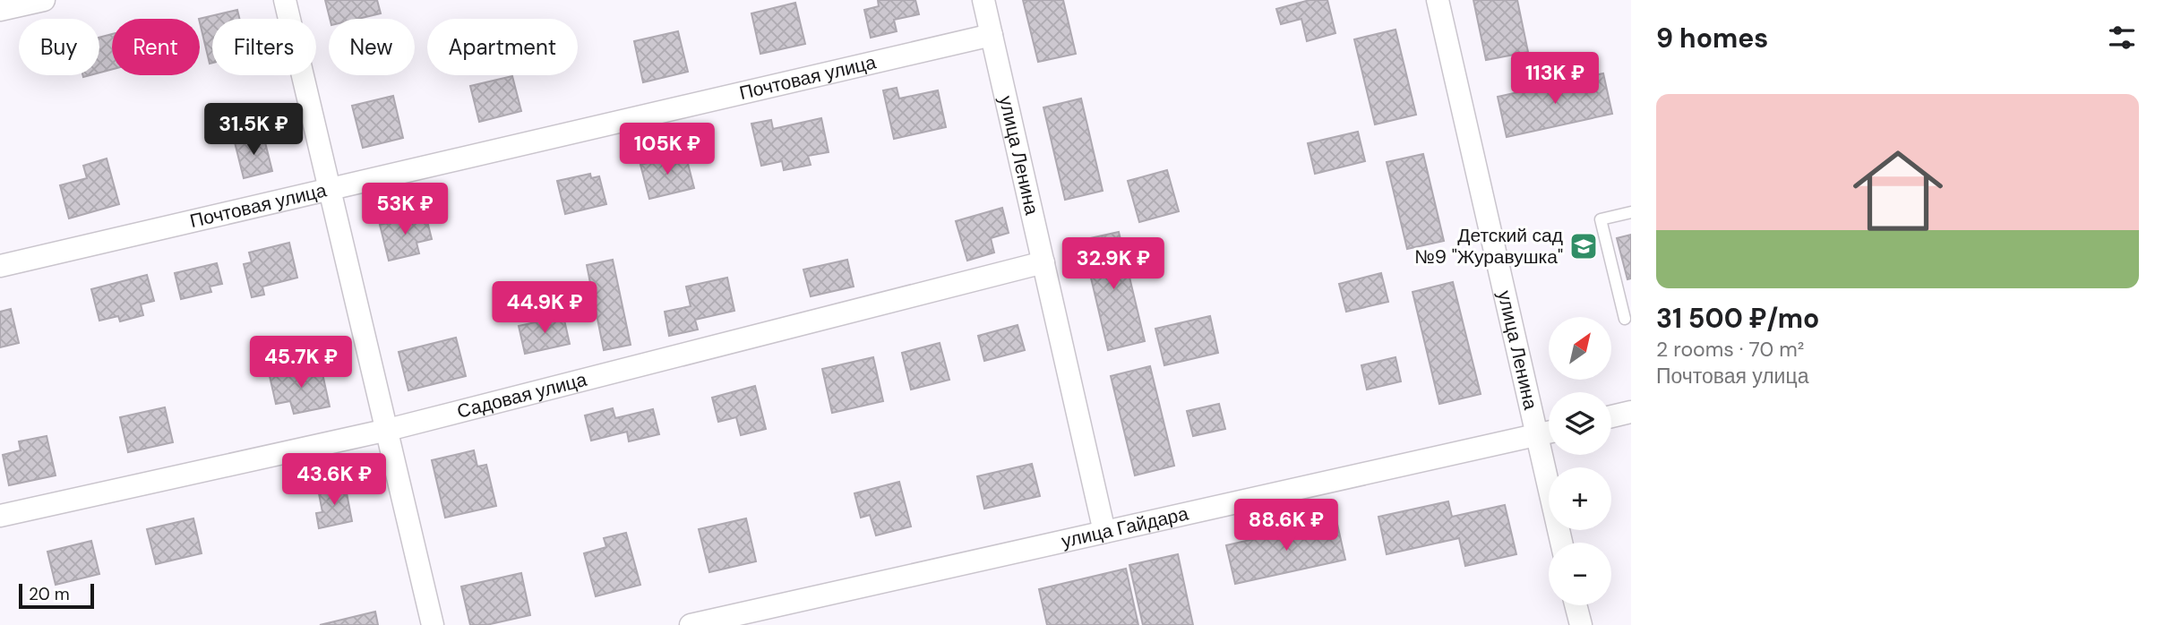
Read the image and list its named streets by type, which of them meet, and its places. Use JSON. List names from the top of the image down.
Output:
{
  "streets": {
    "street": [
      "Почтовая улица",
      "улица Ленина",
      "Садовая улица",
      "улица Гайдара"
    ]
  },
  "crossings": [
    ["Почтовая улица", "улица Ленина"],
    ["улица Ленина", "Садовая улица"],
    ["улица Ленина", "улица Гайдара"]
  ],
  "places": {
    "school or university": ["Детский сад №9 \"Журавушка\""]
  },
  "scale_bar": "20 m",
  "north": "top right",
  "page": {
    "heading": "9 homes",
    "chip": [
      "Buy",
      "Rent",
      "Filters",
      "New",
      "Apartment"
    ],
    "price": [
      "113K ₽",
      "31.5K ₽",
      "105K ₽",
      "53K ₽",
      "32.9K ₽",
      "44.9K ₽",
      "45.7K ₽",
      "43.6K ₽",
      "88.6K ₽"
    ],
    "list": [
      {
        "name": "31 500 ₽/mo",
        "note": "2 rooms · 70 m² · Почтовая улица"
      }
    ],
    "map_buttons": ["+", "−"],
    "scale": "20 m"
  }
}
